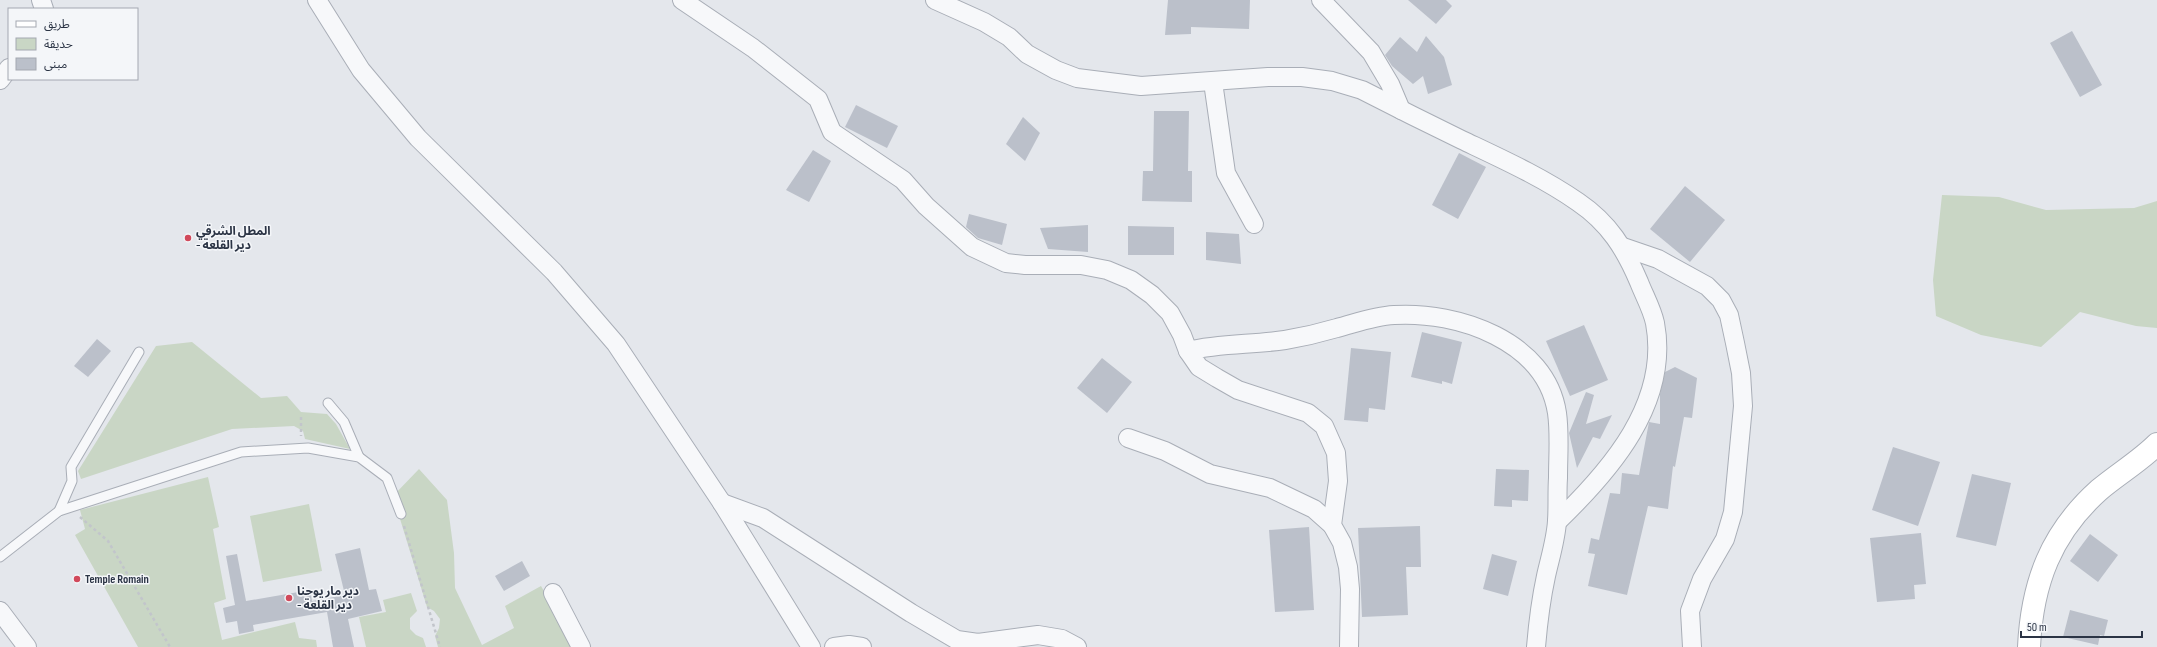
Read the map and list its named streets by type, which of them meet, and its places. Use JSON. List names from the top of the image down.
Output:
{
  "places": ["المطل الشرقي - دير القلعة", "Temple Romain", "دير مار يوحنا - دير القلعة"],
  "legend": ["طريق", "حديقة", "مبنى"],
  "scale_bar": "50 m"
}
